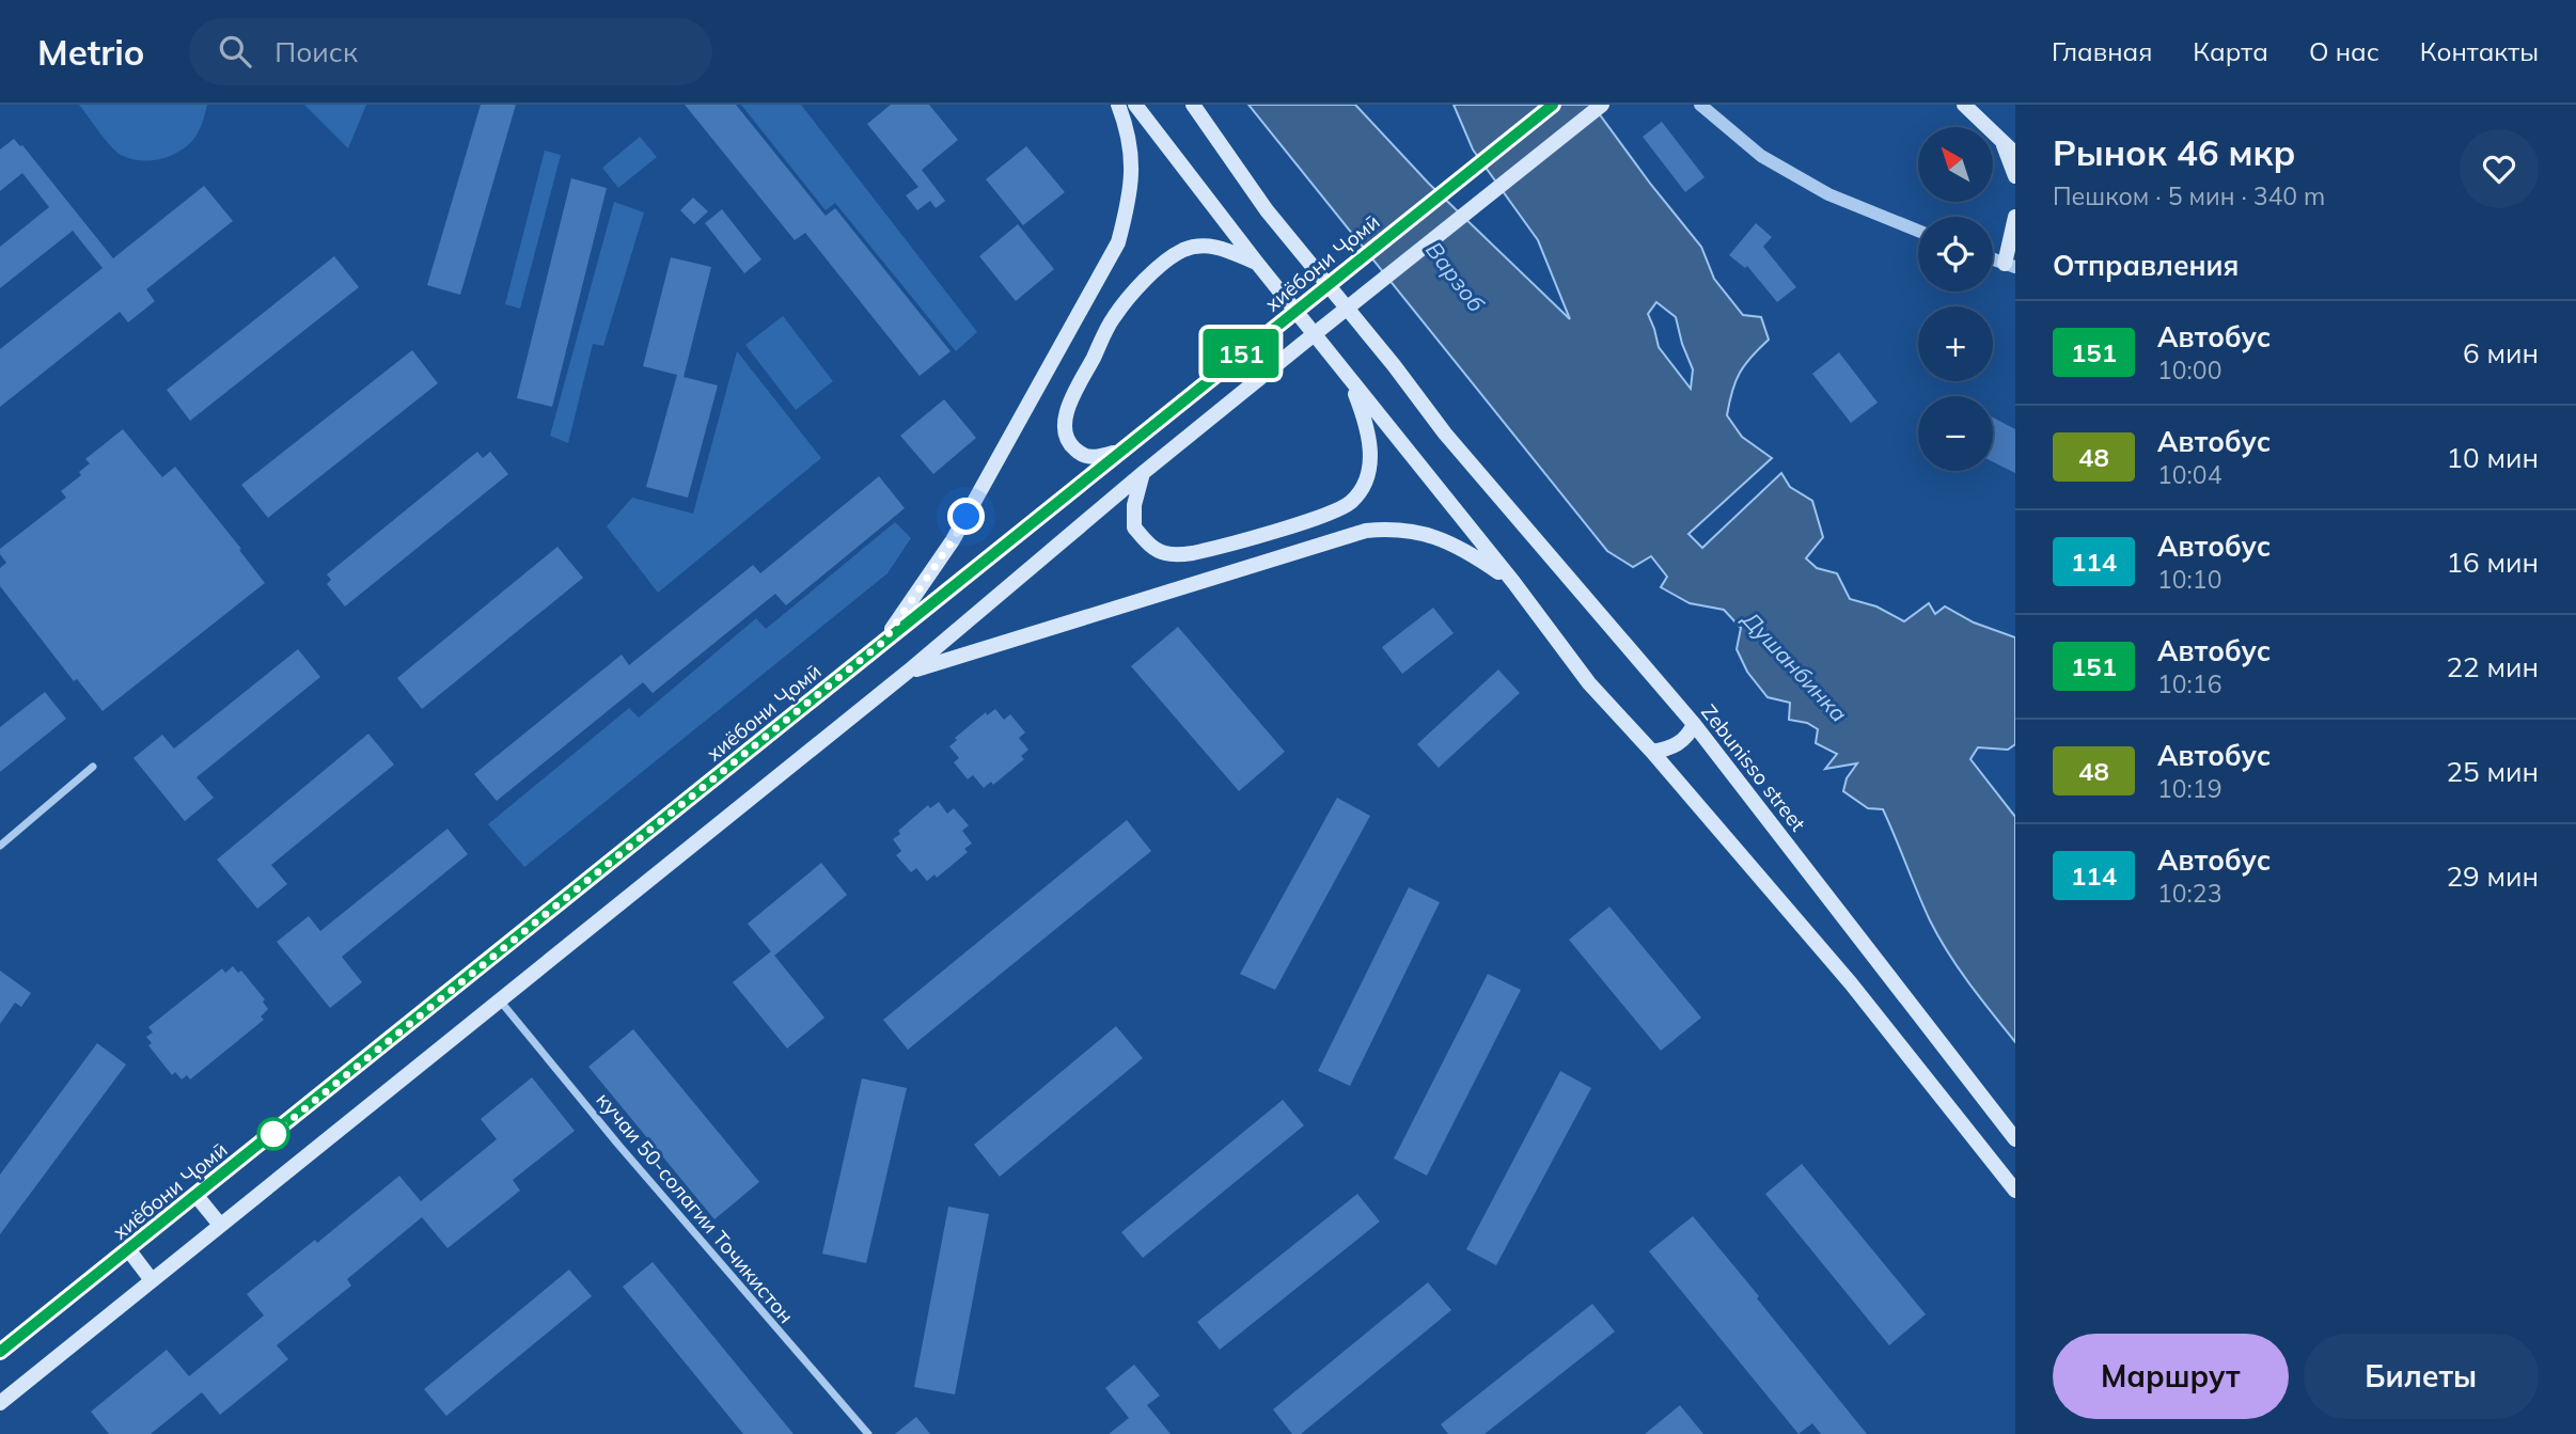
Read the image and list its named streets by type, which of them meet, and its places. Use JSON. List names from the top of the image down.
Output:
{
  "streets": {
    "main road": ["хиёбони Ҷомӣ", "Zebunisso street"],
    "street": ["кучаи 50-солагии Точикистон"]
  },
  "water": ["Варзоб", "Душанбинка"],
  "lines": ["bus line 151"],
  "north": "top left",
  "page": {
    "header": "Metrio",
    "search": "Поиск",
    "nav": [
      "Главная",
      "Карта",
      "О нас",
      "Контакты"
    ],
    "on_map": "151",
    "heading": [
      ["Рынок 46 мкр", "Пешком · 5 мин · 340 m"],
      "Отправления"
    ],
    "map_buttons": ["+", "−"],
    "list": [
      {
        "mark": "151",
        "name": "Автобус",
        "note": "10:00",
        "value": "6 мин"
      },
      {
        "mark": "48",
        "name": "Автобус",
        "note": "10:04",
        "value": "10 мин"
      },
      {
        "mark": "114",
        "name": "Автобус",
        "note": "10:10",
        "value": "16 мин"
      },
      {
        "mark": "151",
        "name": "Автобус",
        "note": "10:16",
        "value": "22 мин"
      },
      {
        "mark": "48",
        "name": "Автобус",
        "note": "10:19",
        "value": "25 мин"
      },
      {
        "mark": "114",
        "name": "Автобус",
        "note": "10:23",
        "value": "29 мин"
      }
    ],
    "buttons": ["Маршрут", "Билеты"]
  }
}
